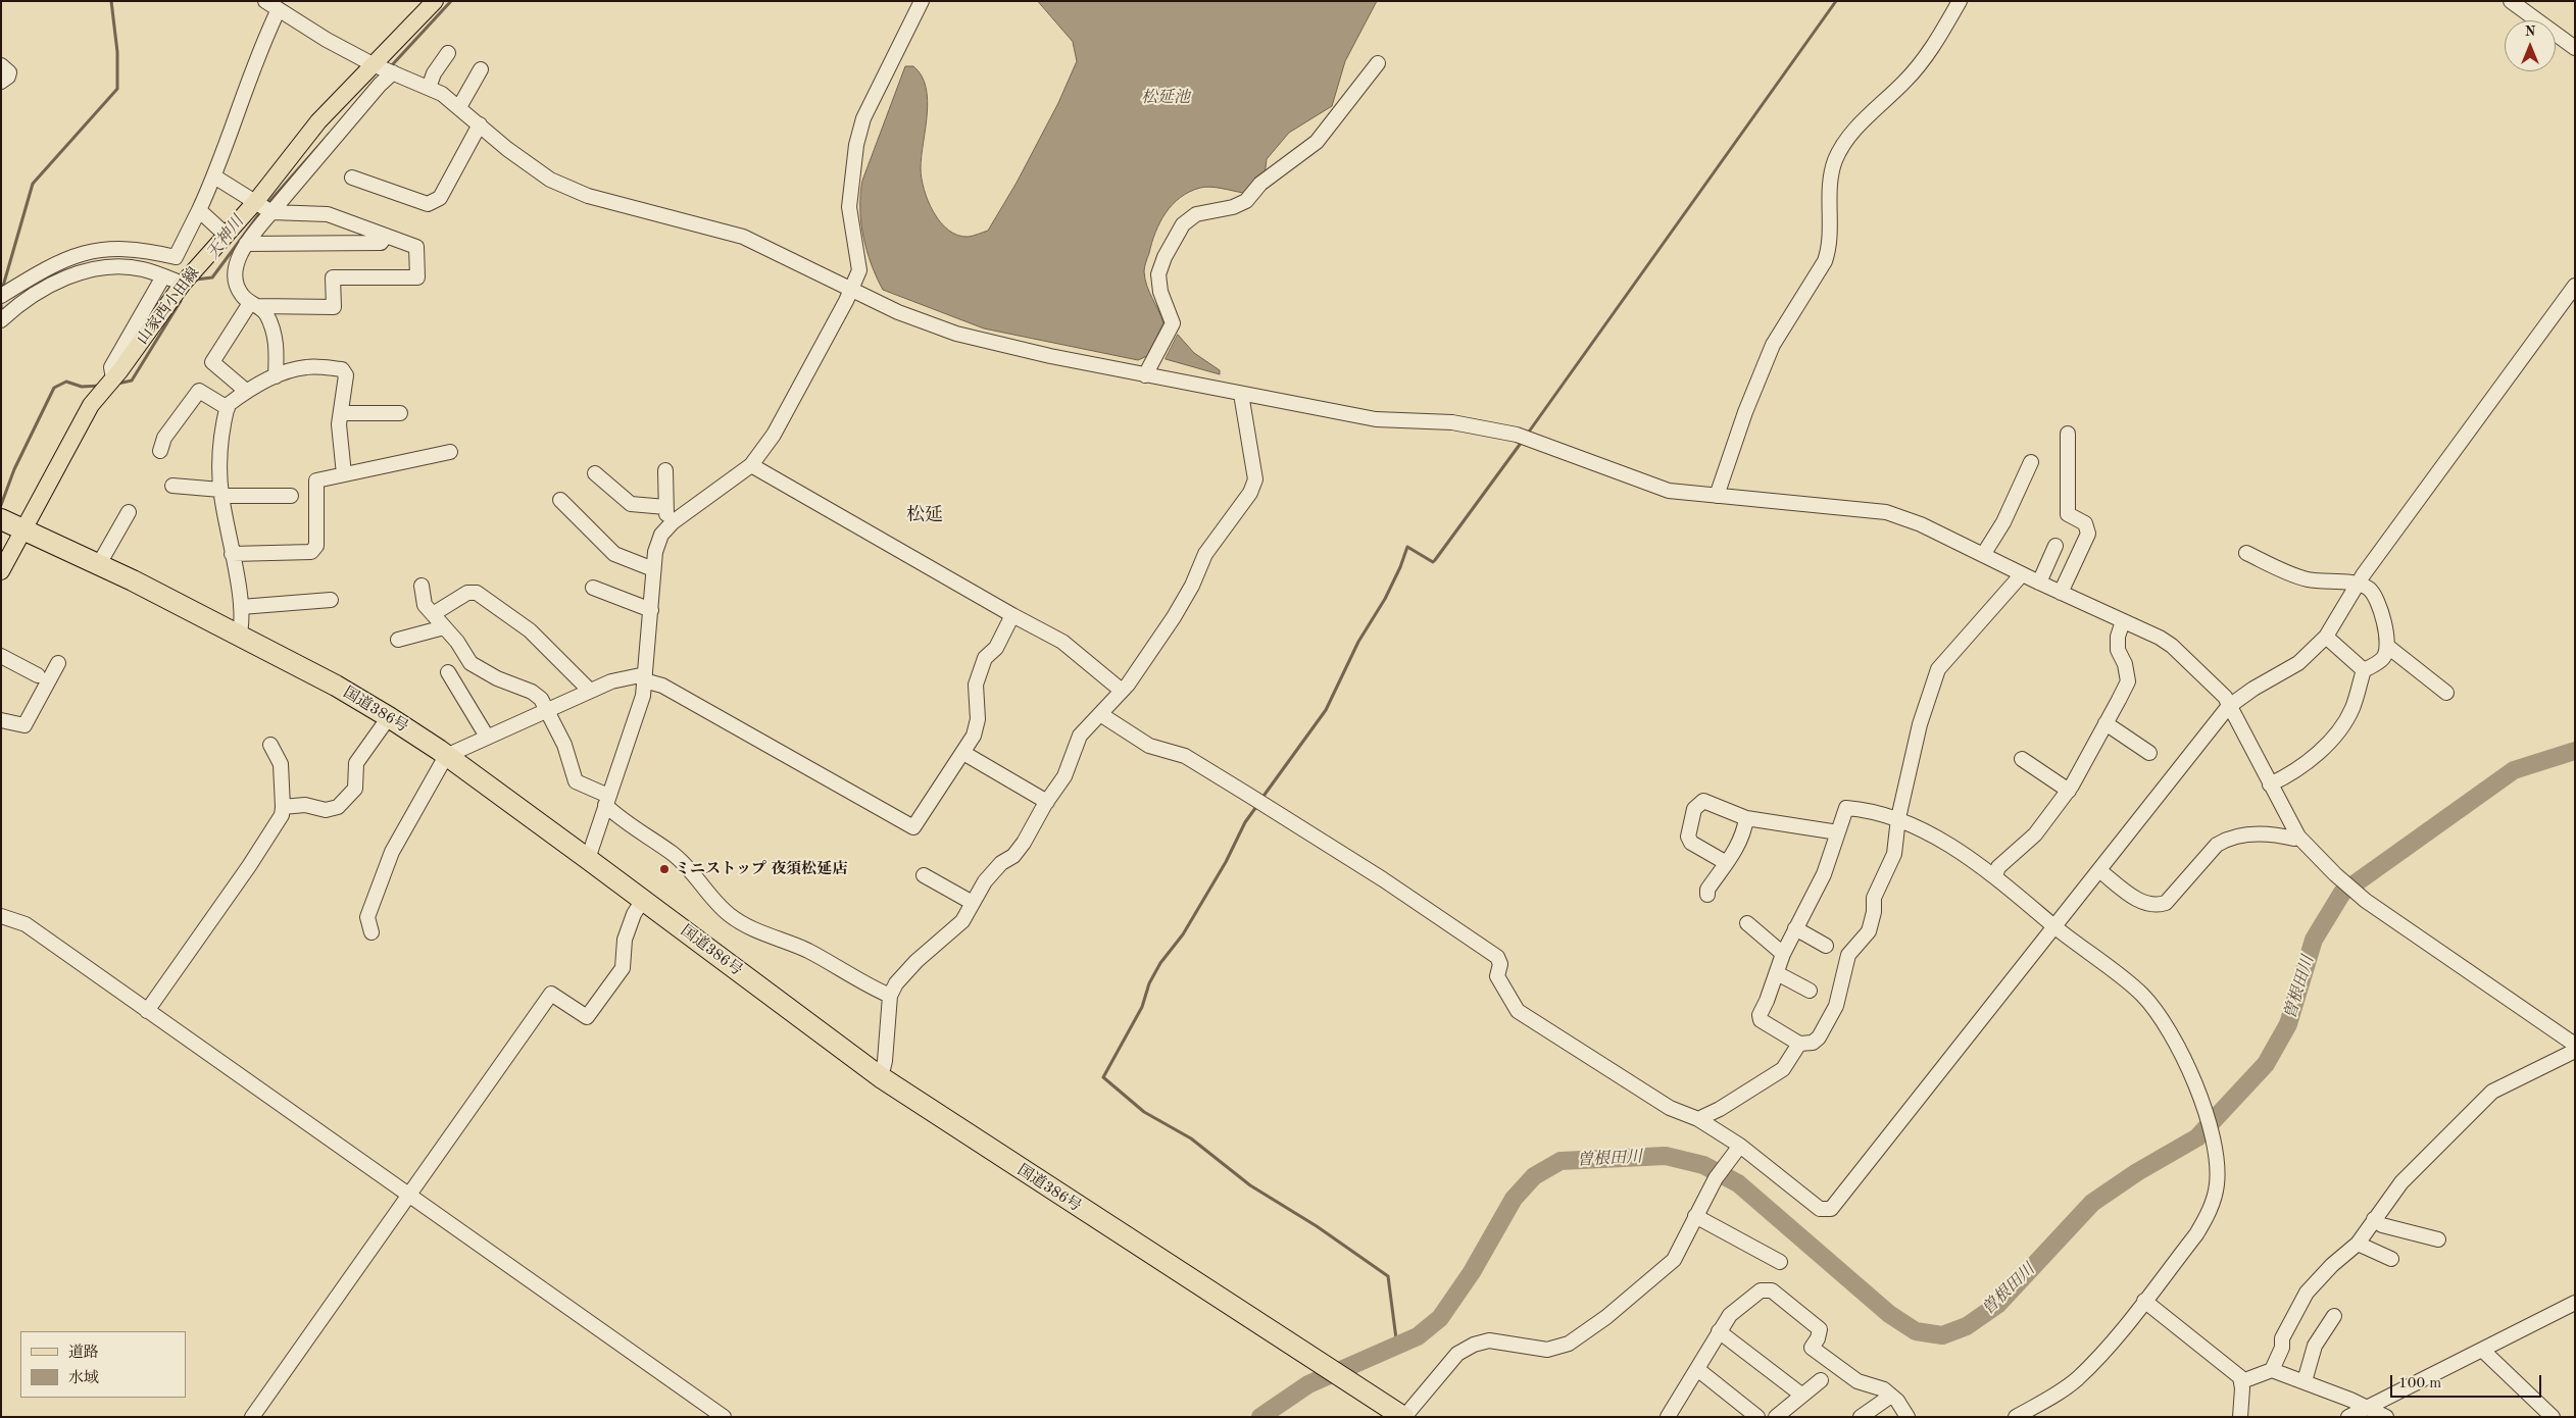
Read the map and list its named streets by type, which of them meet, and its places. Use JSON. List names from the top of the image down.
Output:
{
  "streets": {
    "highway": ["国道386号"],
    "main road": ["山家西小田線"]
  },
  "crossings": [
    ["山家西小田線", "国道386号"]
  ],
  "districts": ["松延"],
  "water": ["松延池", "天神川", "曽根田川"],
  "places": ["ミニストップ 夜須松延店"],
  "legend": ["道路", "水域"],
  "scale_bar": "100 m",
  "north": "top"
}
